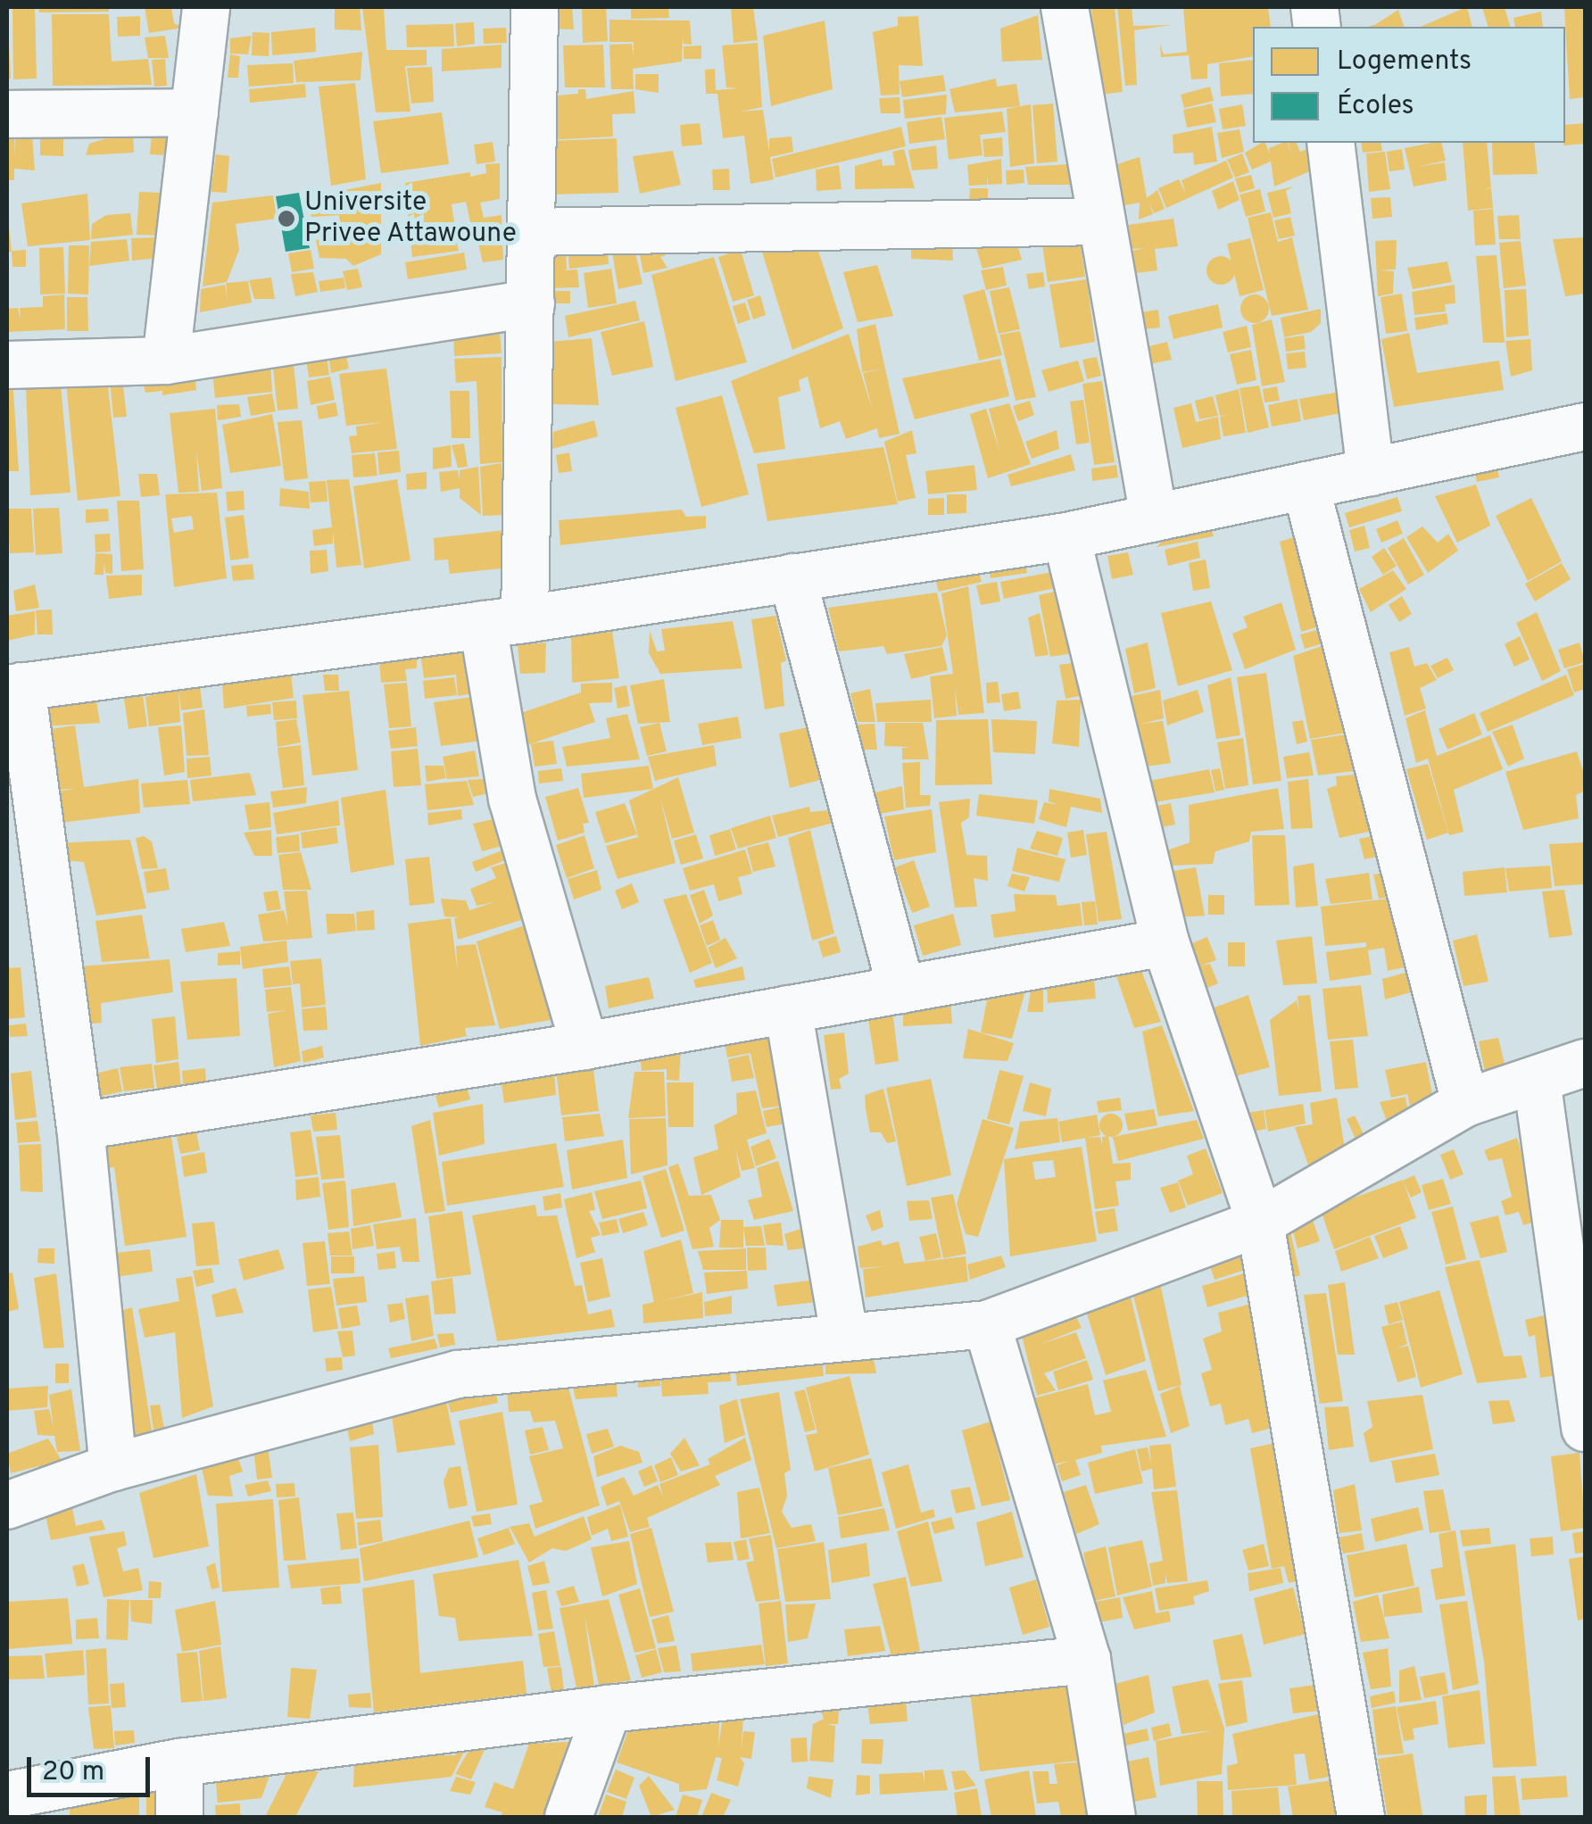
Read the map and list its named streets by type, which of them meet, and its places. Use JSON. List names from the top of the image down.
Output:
{
  "places": ["Universite Privee Attawoune"],
  "legend": ["Logements", "Écoles"],
  "scale_bar": "20 m"
}
